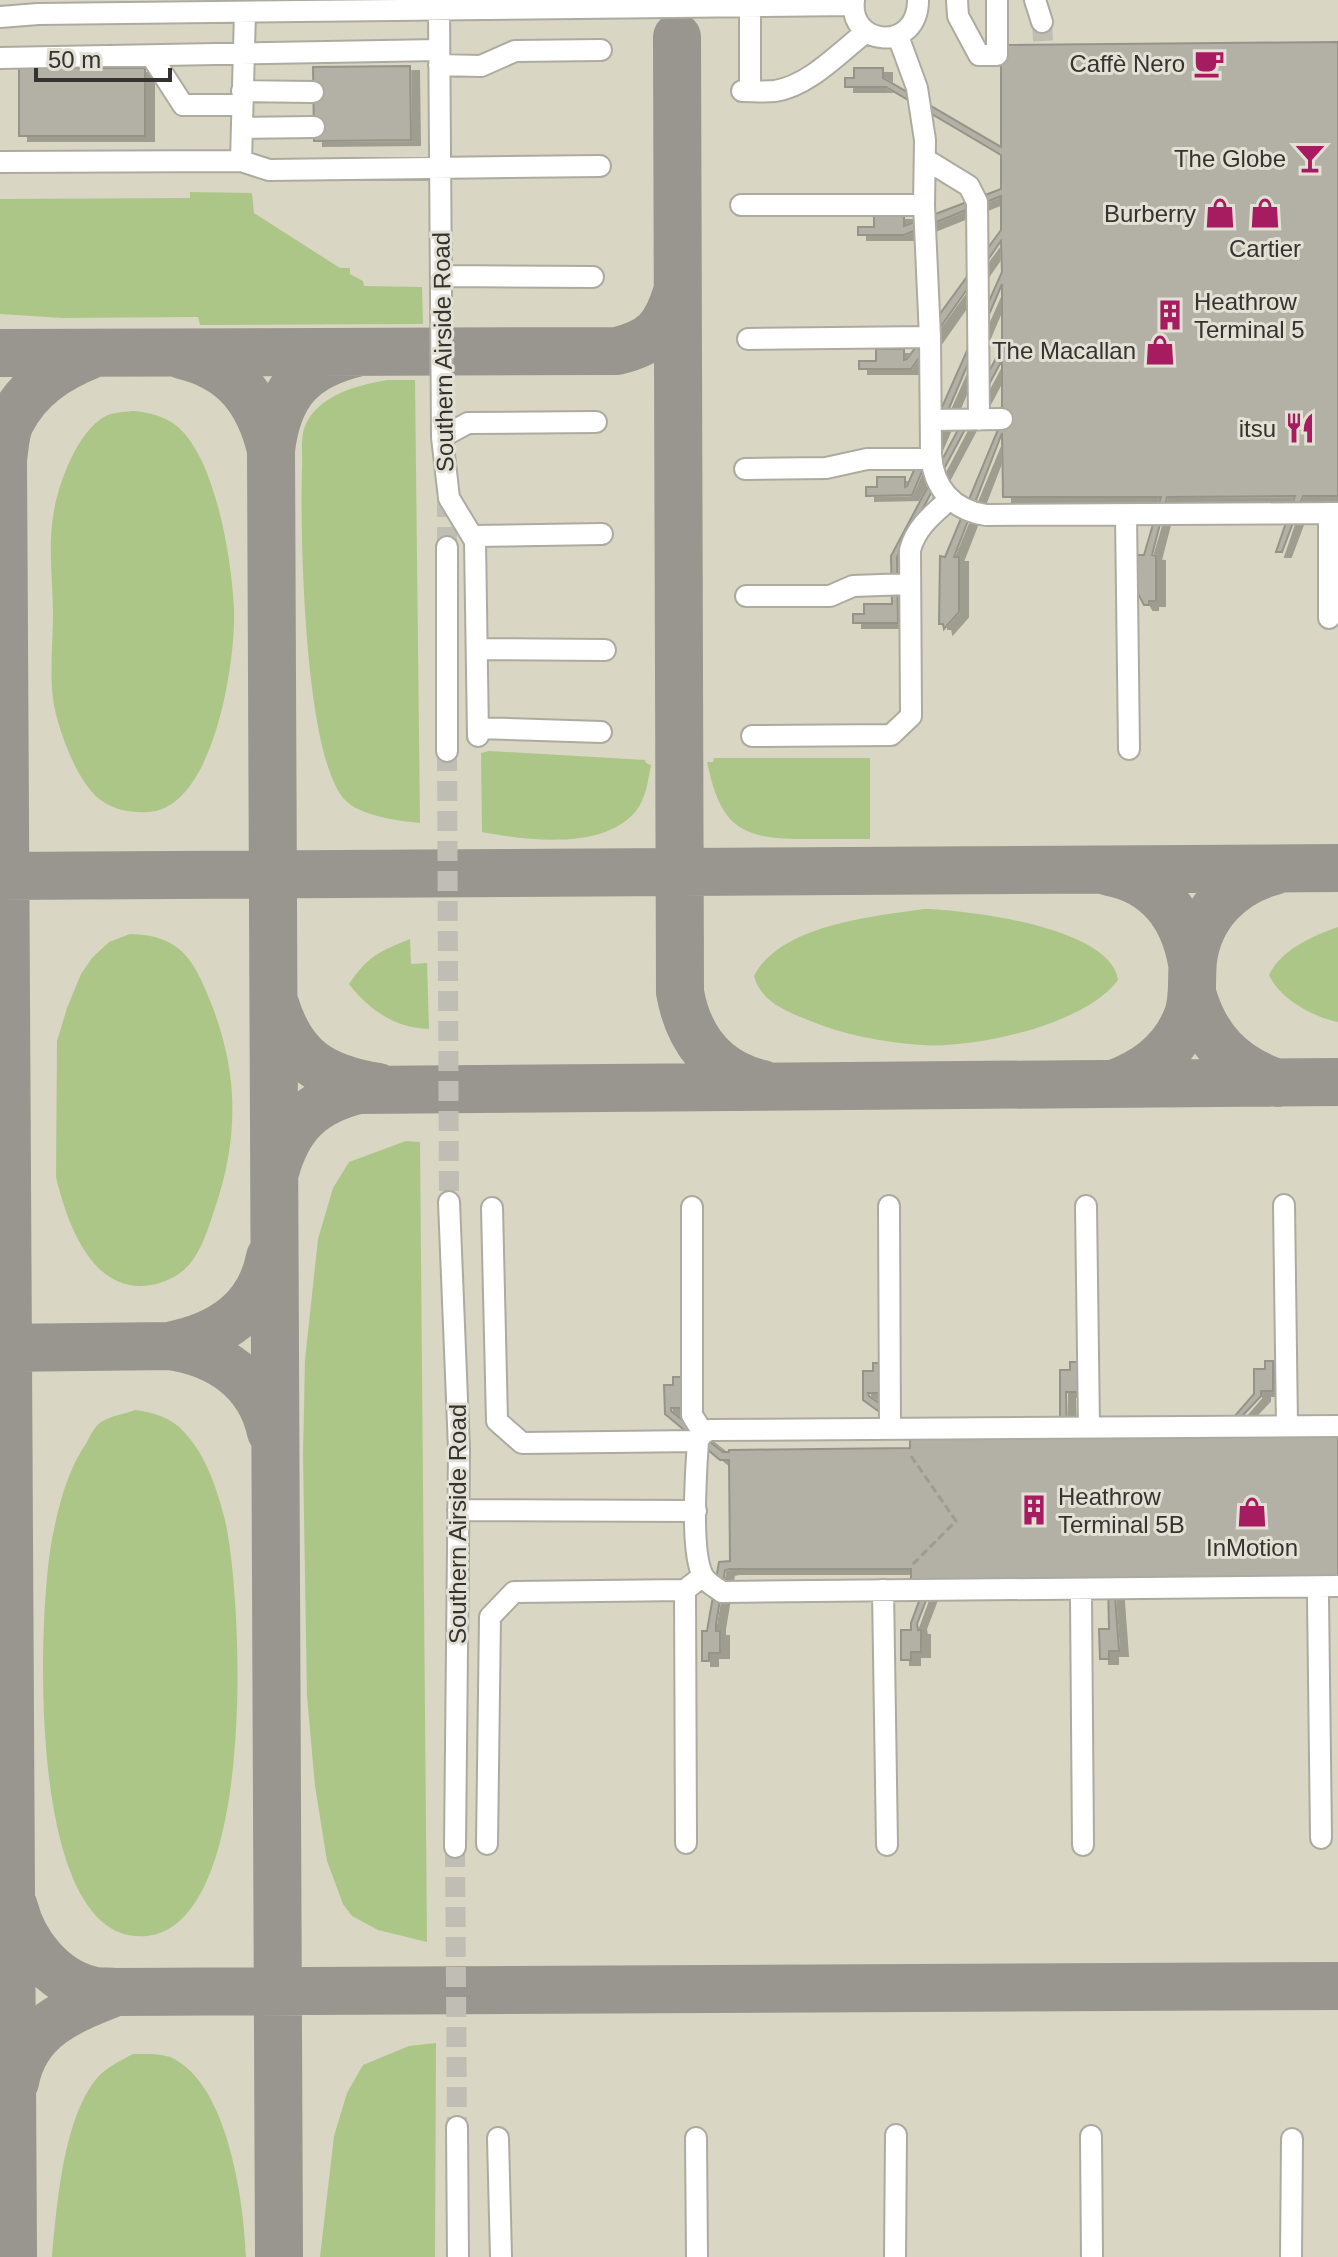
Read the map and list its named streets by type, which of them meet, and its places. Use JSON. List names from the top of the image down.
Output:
{
  "streets": {
    "street": ["Southern Airside Road"]
  },
  "places": {
    "cafe": ["Caffè Nero"],
    "bar": ["The Globe"],
    "shop": [
      "Burberry",
      "Cartier",
      "The Macallan",
      "InMotion"
    ],
    "building": ["Heathrow Terminal 5", "Heathrow Terminal 5B"],
    "restaurant": ["itsu"]
  },
  "scale_bar": "50 m"
}
